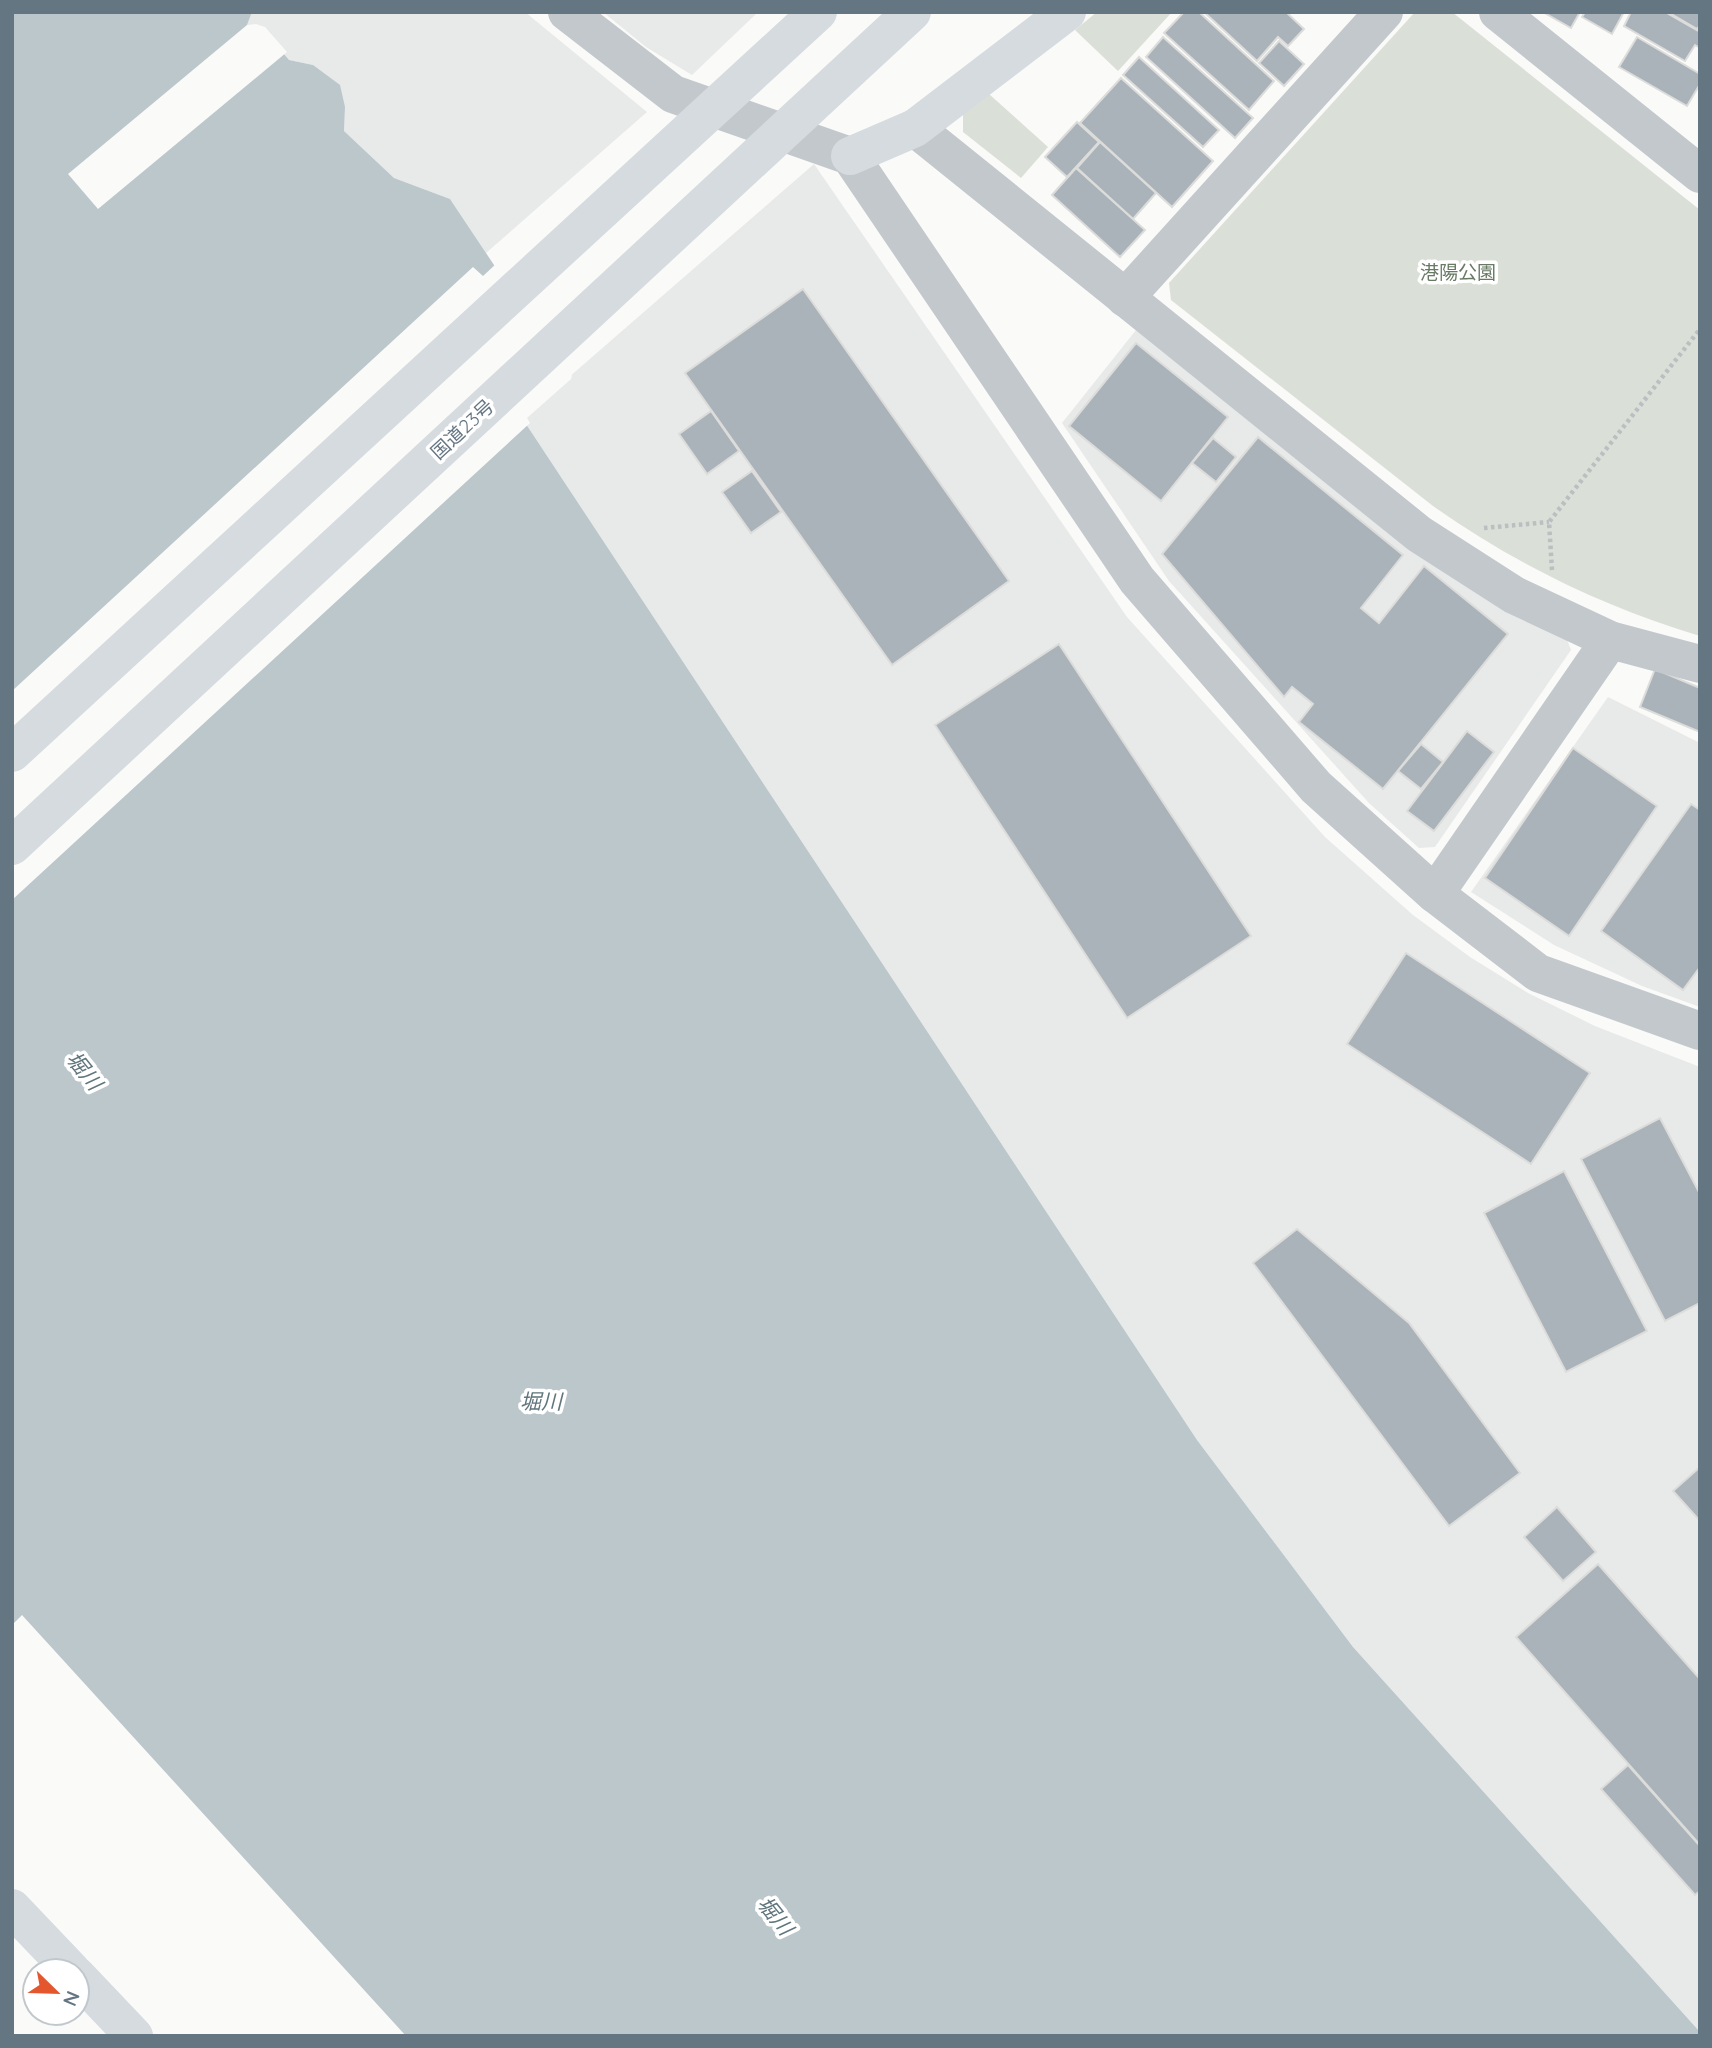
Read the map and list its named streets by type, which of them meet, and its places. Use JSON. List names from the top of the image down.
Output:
{
  "streets": {
    "main road": ["国道23号"]
  },
  "water": ["堀川"],
  "parks": ["港陽公園"],
  "north": "bottom right"
}
